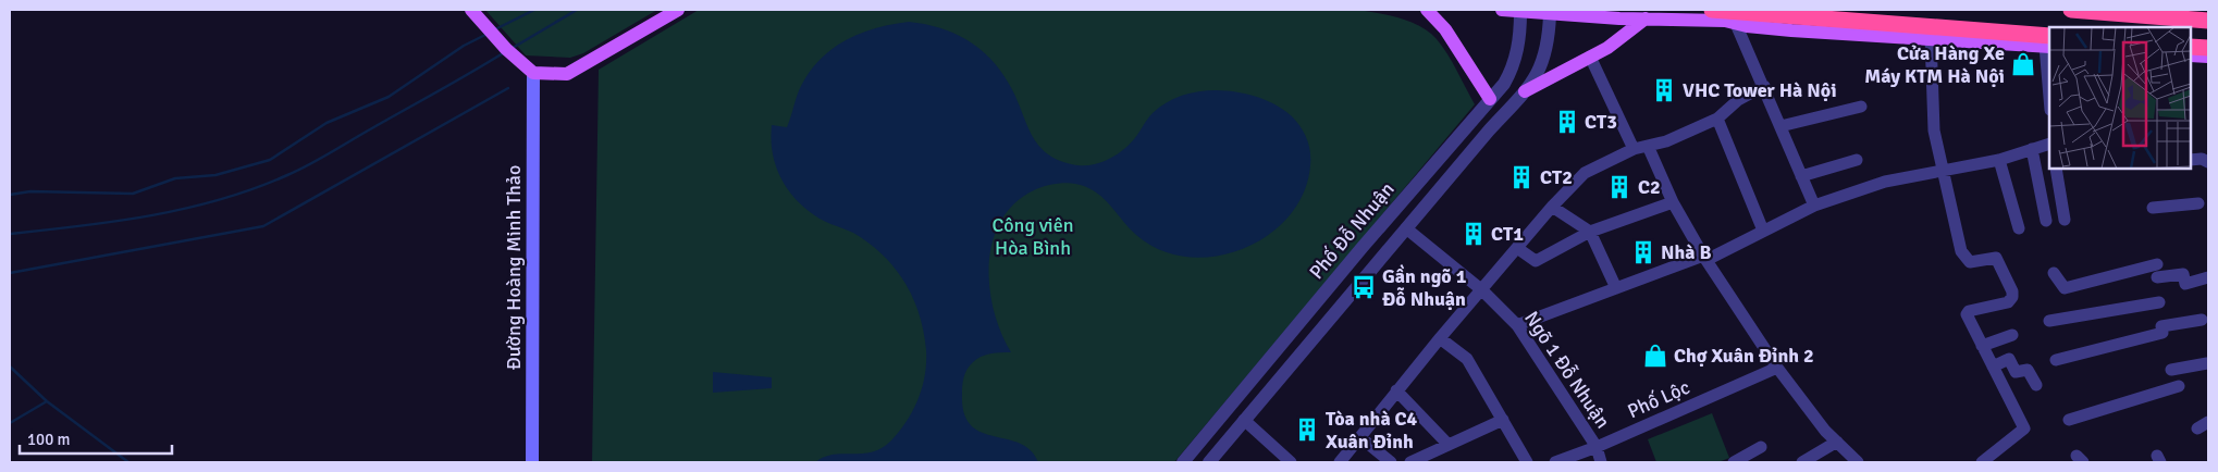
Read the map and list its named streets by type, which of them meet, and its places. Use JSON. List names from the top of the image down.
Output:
{
  "streets": {
    "main road": ["Đường Hoàng Minh Thảo"],
    "street": ["Phố Đỗ Nhuận", "Ngõ 1 Đỗ Nhuận", "Phố Lộc"]
  },
  "crossings": [
    ["Ngõ 1 Đỗ Nhuận", "Phố Lộc"]
  ],
  "parks": ["Công viên Hòa Bình"],
  "places": {
    "shop": ["Cửa Hàng Xe Máy KTM Hà Nội", "Chợ Xuân Đỉnh 2"],
    "building": [
      "VHC Tower Hà Nội",
      "CT3",
      "CT2",
      "C2",
      "CT1",
      "Nhà B",
      "Tòa nhà C4 Xuân Đỉnh"
    ],
    "bus stop": ["Gần ngõ 1 Đỗ Nhuận"]
  },
  "scale_bar": "100 m"
}
